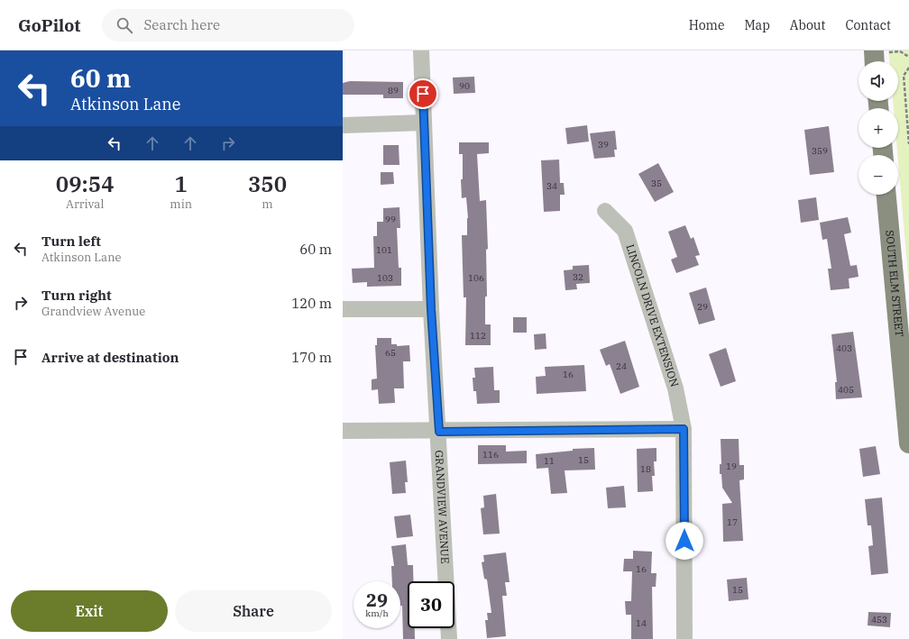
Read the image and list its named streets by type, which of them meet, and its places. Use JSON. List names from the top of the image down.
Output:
{
  "streets": {
    "main road": ["SOUTH ELM STREET"],
    "street": ["LINCOLN DRIVE EXTENSION", "GRANDVIEW AVENUE"]
  },
  "house_numbers": [
    "90",
    "89",
    "39",
    "359",
    "35",
    "34",
    "99",
    "101",
    "32",
    "103",
    "106",
    "29",
    "112",
    "403",
    "65",
    "24",
    "16",
    "405",
    "116",
    "15",
    "11",
    "19",
    "18",
    "17",
    "16",
    "15",
    "453",
    "14"
  ],
  "page": {
    "header": "GoPilot",
    "search": "Search here",
    "nav": [
      "Home",
      "Map",
      "About",
      "Contact"
    ],
    "turn": ["60 m", "Atkinson Lane"],
    "map_buttons": ["+", "−"],
    "eta": [
      "09:54",
      "Arrival",
      "1",
      "min",
      "350",
      "m"
    ],
    "list": [
      {
        "name": "Turn left",
        "note": "Atkinson Lane",
        "value": "60 m"
      },
      {
        "name": "Turn right",
        "note": "Grandview Avenue",
        "value": "120 m"
      },
      {
        "name": "Arrive at destination",
        "value": "170 m"
      }
    ],
    "speed": "29 km/h",
    "limit": "30",
    "buttons": ["Exit", "Share"]
  }
}
